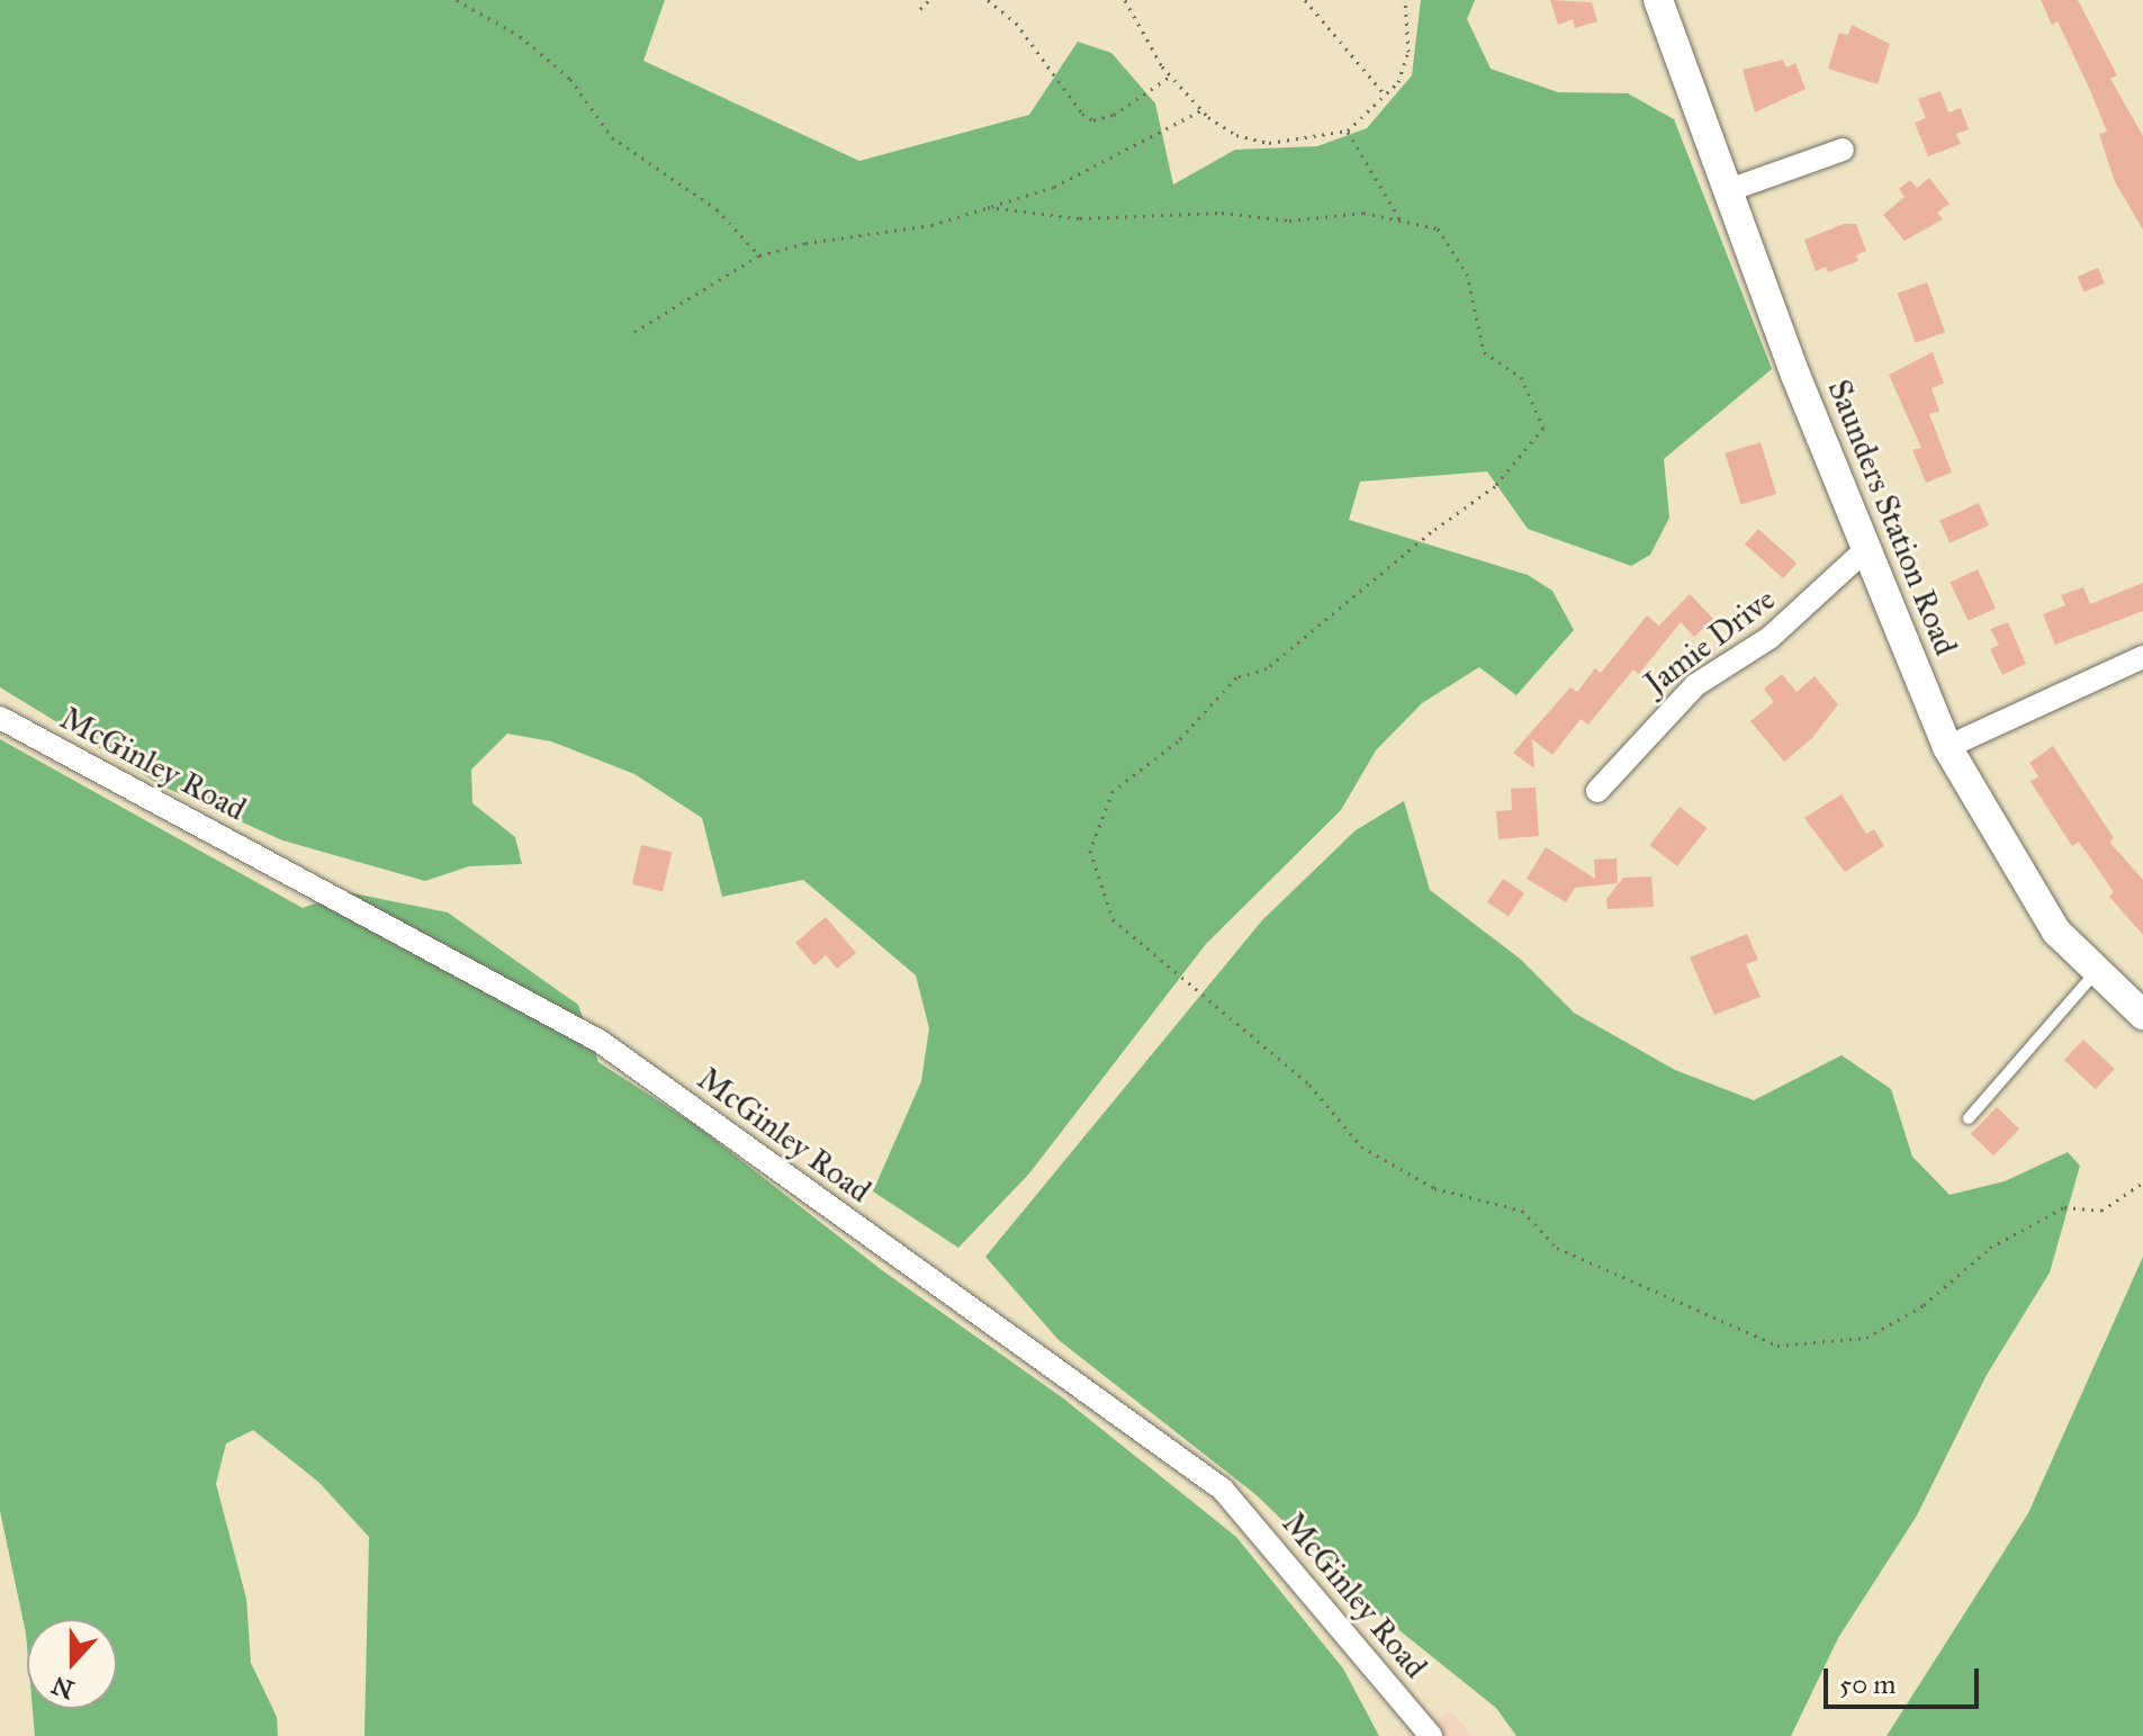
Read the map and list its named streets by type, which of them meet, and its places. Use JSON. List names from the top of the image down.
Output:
{
  "streets": {
    "street": ["Saunders Station Road", "Jamie Drive", "McGinley Road"]
  },
  "crossings": [
    ["Saunders Station Road", "Jamie Drive"]
  ],
  "scale_bar": "50 m",
  "north": "bottom"
}
